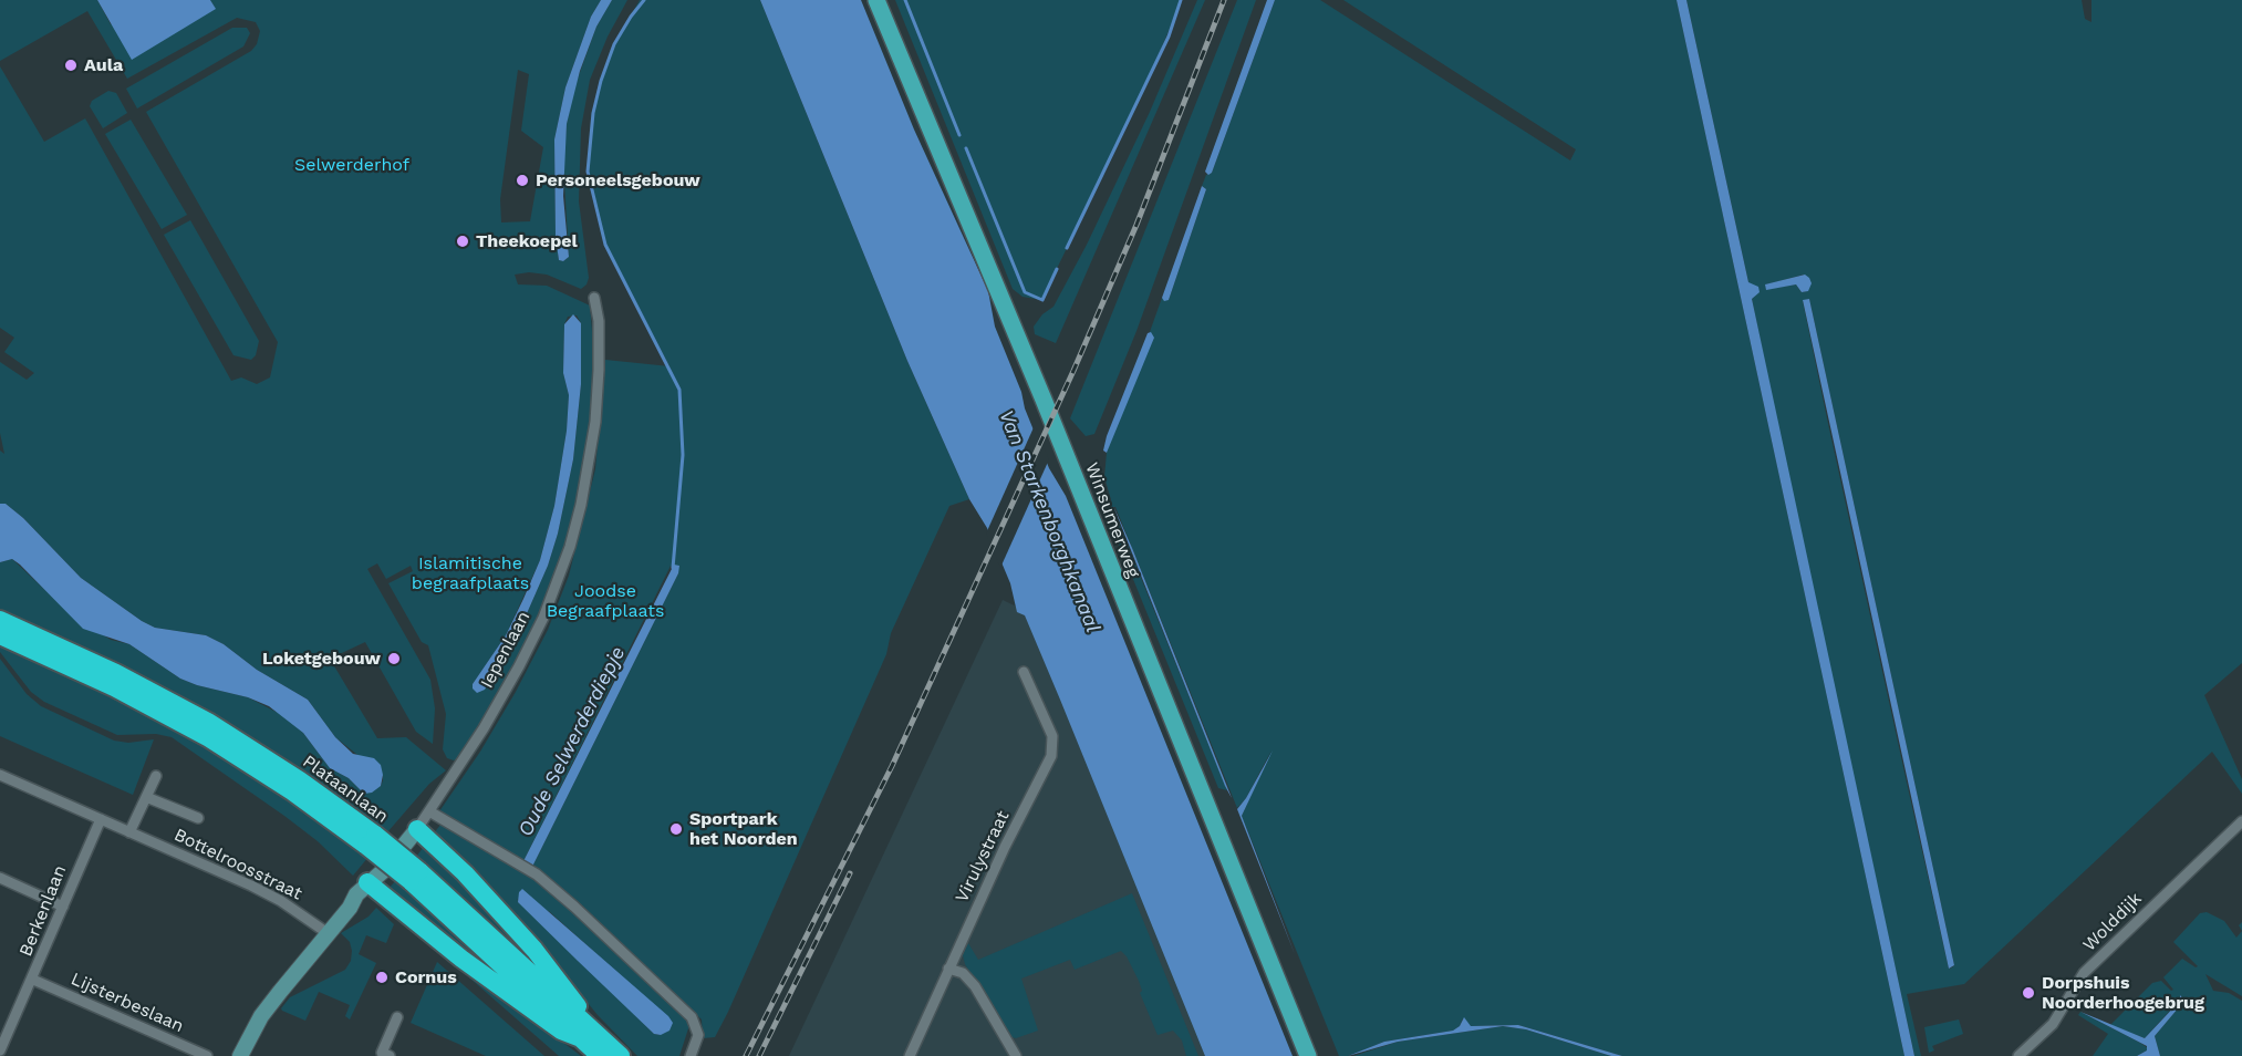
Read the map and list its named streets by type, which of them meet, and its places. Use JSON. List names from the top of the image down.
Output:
{
  "streets": {
    "highway": ["Plataanlaan"],
    "main road": ["Winsumerweg"],
    "street": [
      "Iepenlaan",
      "Virulystraat",
      "Bottelroosstraat",
      "Berkenlaan",
      "Wolddijk",
      "Lijsterbeslaan"
    ]
  },
  "crossings": [
    ["Iepenlaan", "Bottelroosstraat"],
    ["Bottelroosstraat", "Berkenlaan"],
    ["Berkenlaan", "Lijsterbeslaan"]
  ],
  "water": ["Van Starkenborghkanaal", "Oude Selwerderdiepje"],
  "parks": ["Selwerderhof", "Islamitische begraafplaats", "Joodse Begraafplaats"],
  "places": [
    "Aula",
    "Personeelsgebouw",
    "Theekoepel",
    "Loketgebouw",
    "Sportpark het Noorden",
    "Cornus",
    "Dorpshuis Noorderhoogebrug"
  ]
}
